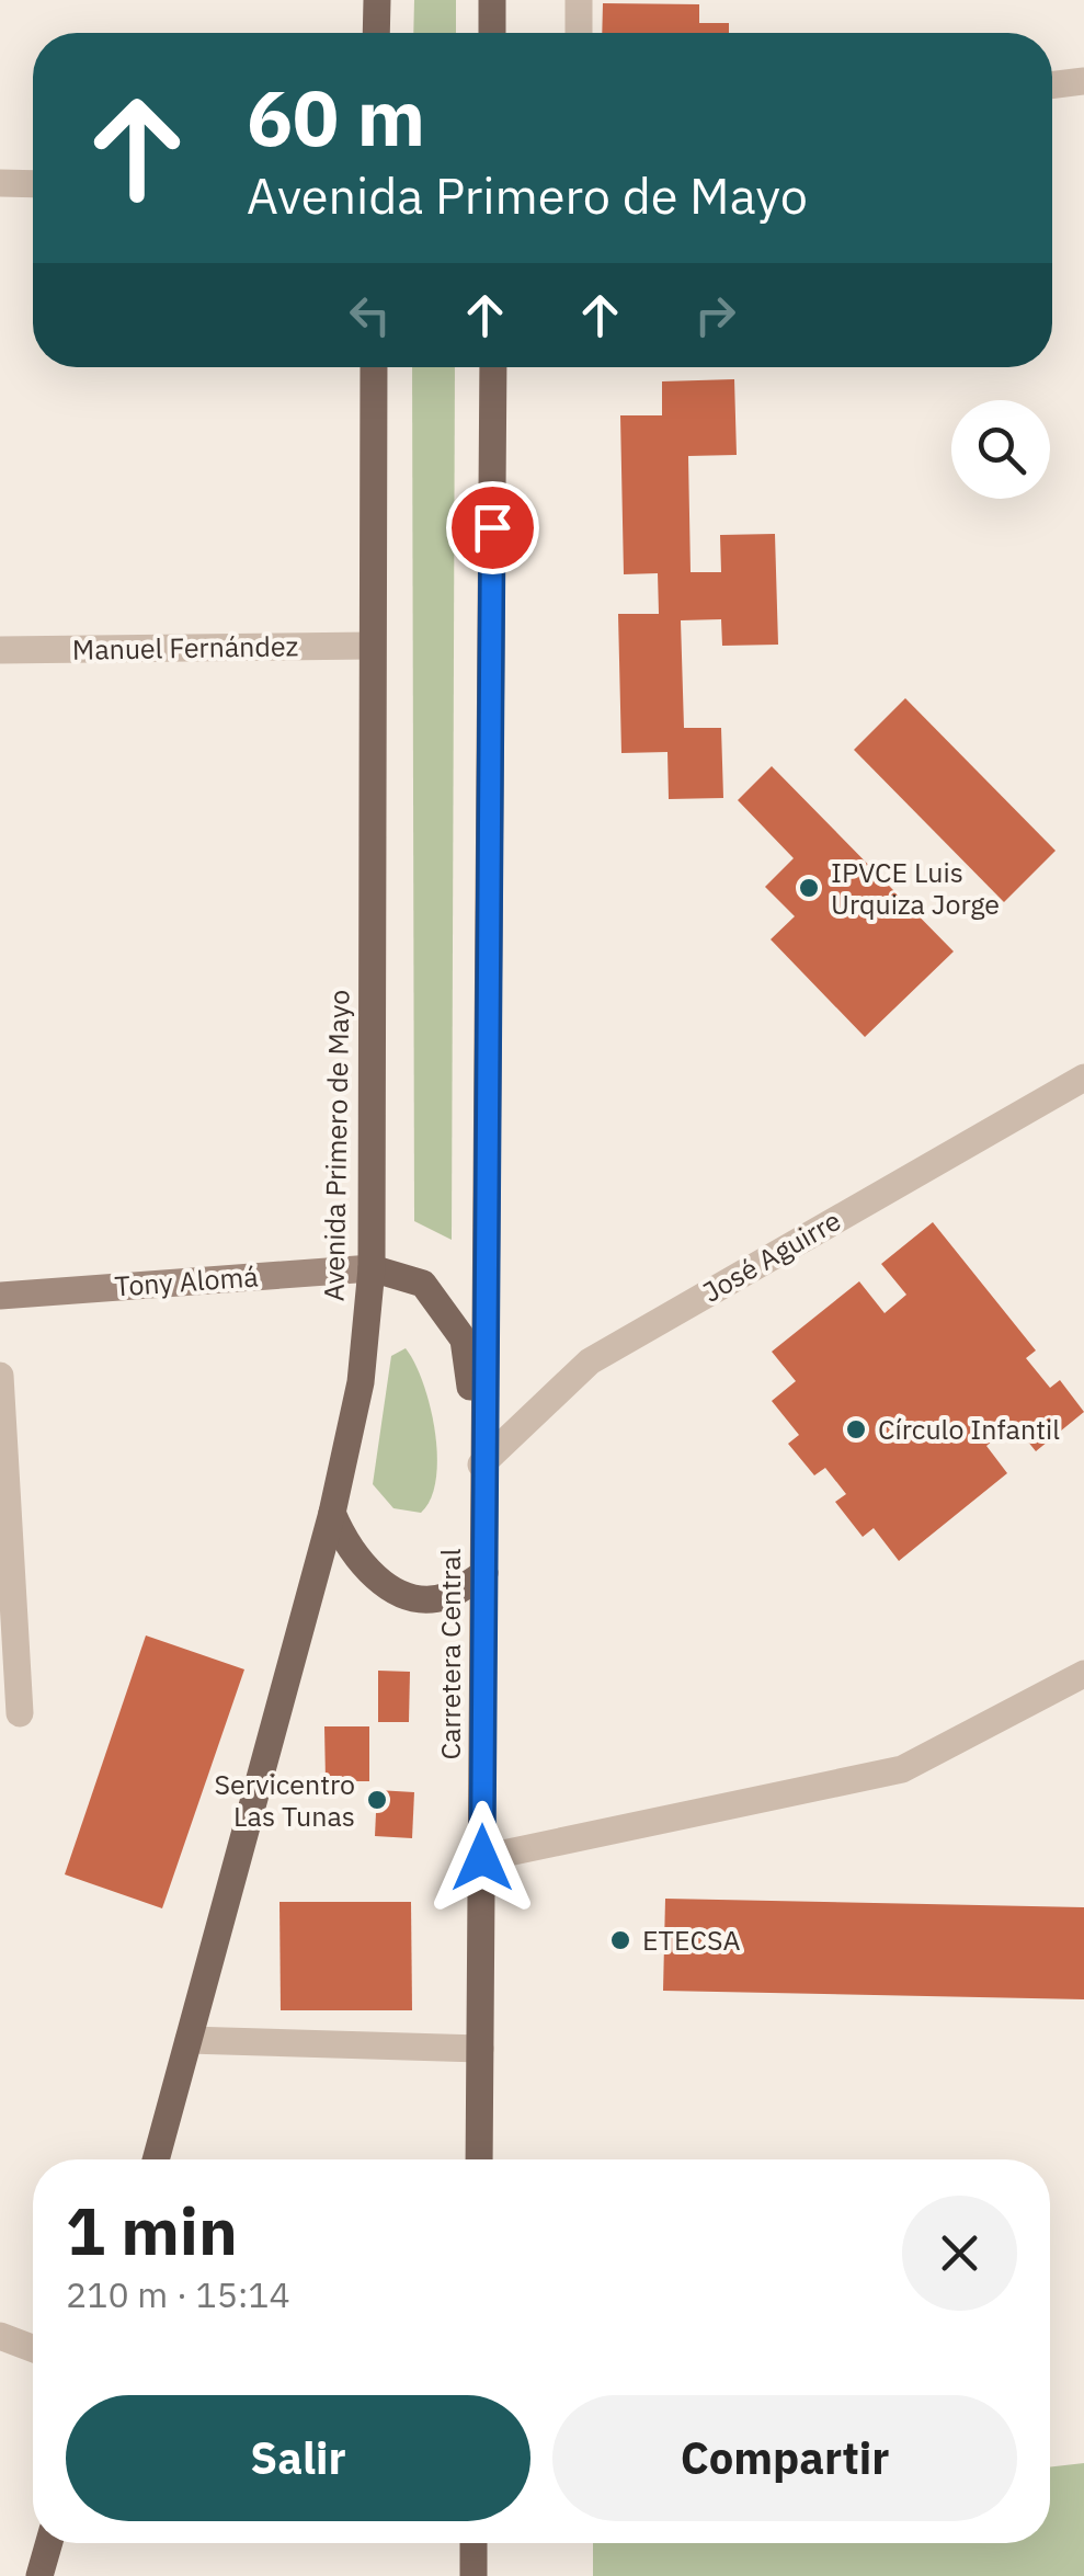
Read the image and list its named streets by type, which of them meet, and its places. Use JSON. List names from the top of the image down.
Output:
{
  "streets": {
    "main road": ["Avenida Primero de Mayo", "Carretera Central"],
    "street": ["Manuel Fernández", "José Aguirre", "Tony Alomá"]
  },
  "crossings": [
    ["Manuel Fernández", "Avenida Primero de Mayo"],
    ["Avenida Primero de Mayo", "Tony Alomá"],
    ["José Aguirre", "Carretera Central"]
  ],
  "places": [
    "IPVCE Luis Urquiza Jorge",
    "Círculo Infantil",
    "Servicentro Las Tunas",
    "ETECSA"
  ],
  "page": {
    "turn": ["60 m", "Avenida Primero de Mayo"],
    "heading": ["1 min", "210 m · 15:14"],
    "buttons": ["Salir", "Compartir"]
  }
}
